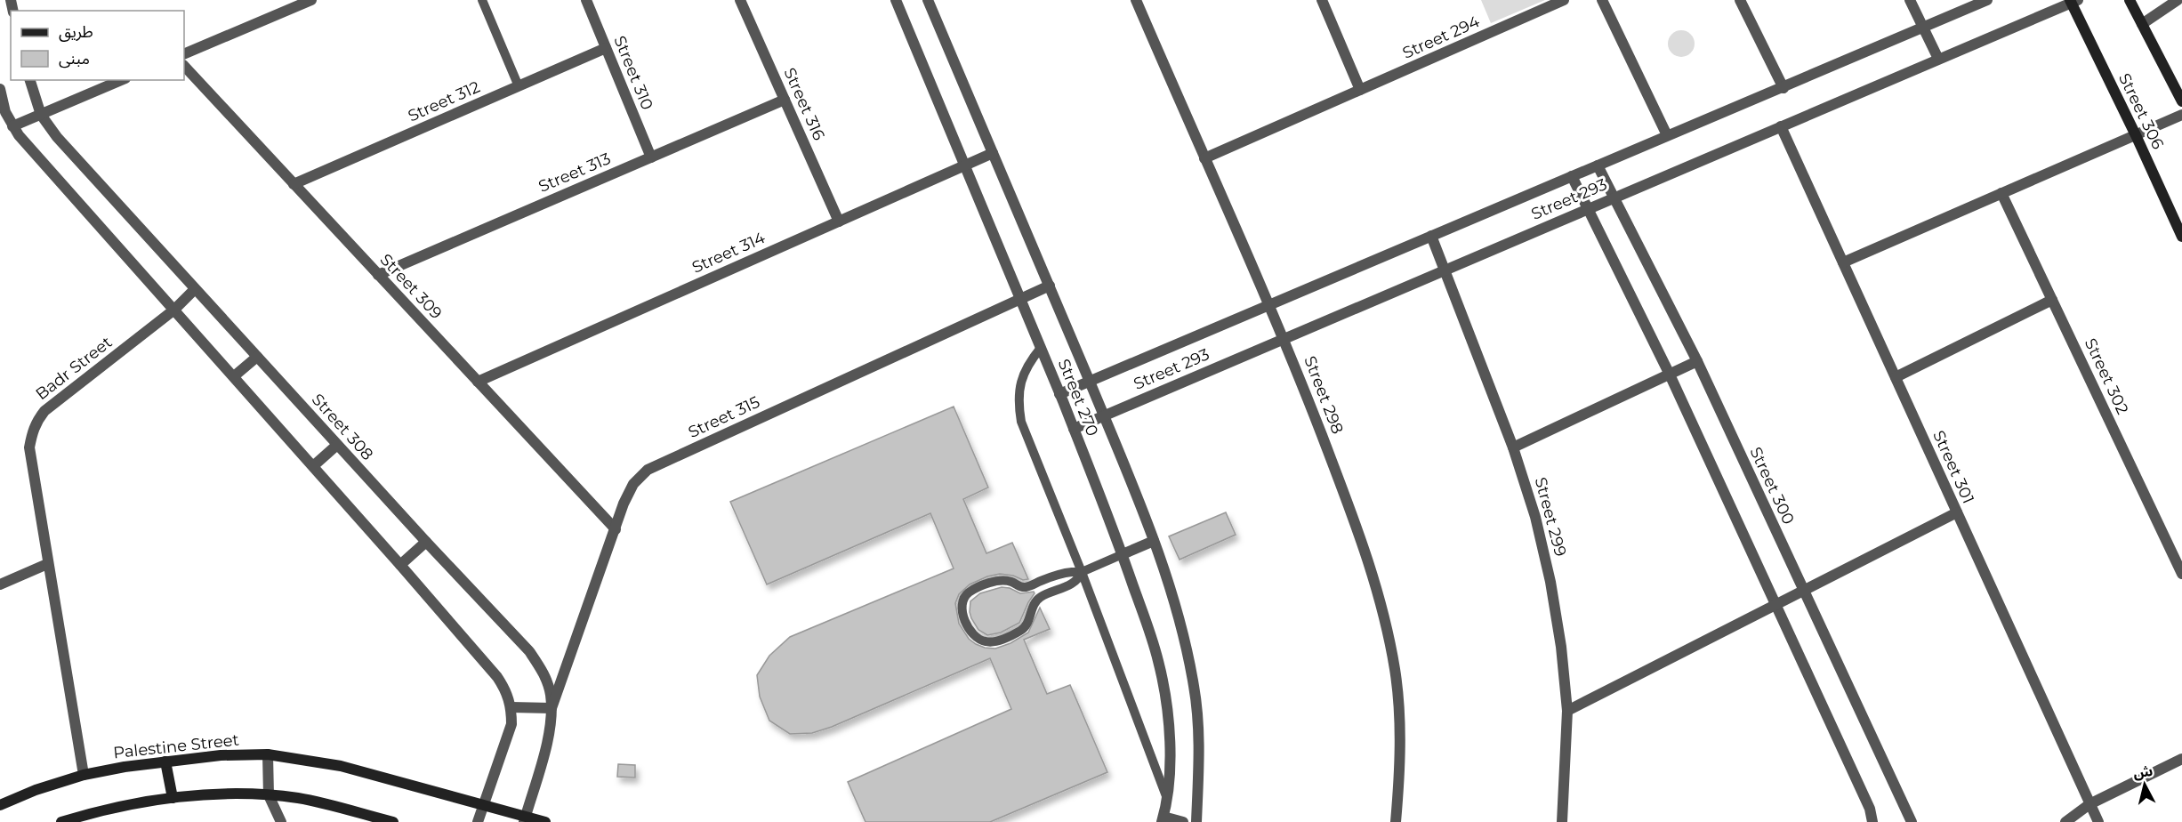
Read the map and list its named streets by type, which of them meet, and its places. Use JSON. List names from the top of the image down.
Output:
{
  "streets": {
    "street": [
      "Street 294",
      "Street 310",
      "Street 312",
      "Street 316",
      "Street 306",
      "Street 313",
      "Street 293",
      "Street 314",
      "Street 309",
      "Badr Street",
      "Street 302",
      "Street 298",
      "Street 270",
      "Street 315",
      "Street 308",
      "Street 301",
      "Street 300",
      "Street 299",
      "Palestine Street"
    ]
  },
  "crossings": [
    ["Street 294", "Street 298"],
    ["Street 310", "Street 312"],
    ["Street 310", "Street 313"],
    ["Street 312", "Street 309"],
    ["Street 316", "Street 313"],
    ["Street 316", "Street 314"],
    ["Street 306", "Street 293"],
    ["Street 313", "Street 309"],
    ["Street 293", "Street 298"],
    ["Street 293", "Street 270"],
    ["Street 293", "Street 301"],
    ["Street 293", "Street 300"],
    ["Street 293", "Street 299"],
    ["Street 314", "Street 309"],
    ["Street 314", "Street 270"],
    ["Street 309", "Street 315"],
    ["Badr Street", "Street 308"],
    ["Badr Street", "Palestine Street"],
    ["Street 270", "Street 315"],
    ["Street 315", "Street 308"],
    ["Street 308", "Palestine Street"]
  ],
  "legend": ["طريق", "مبنى"],
  "north": "top"
}
